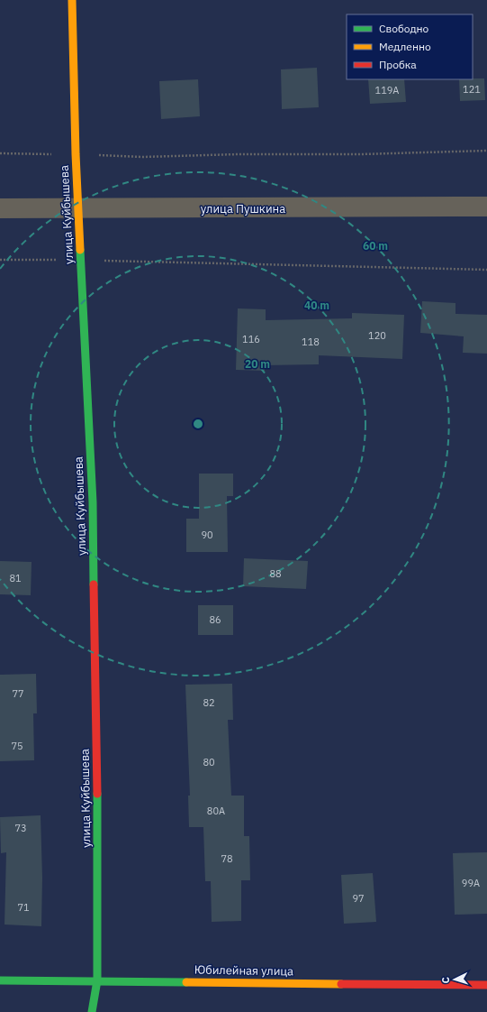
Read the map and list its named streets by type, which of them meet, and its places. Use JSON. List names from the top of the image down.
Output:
{
  "streets": {
    "street": ["улица Пушкина", "улица Куйбышева", "Юбилейная улица"]
  },
  "crossings": [
    ["улица Пушкина", "улица Куйбышева"],
    ["улица Куйбышева", "Юбилейная улица"]
  ],
  "house_numbers": [
    "121",
    "119А",
    "120",
    "116",
    "118",
    "90",
    "88",
    "81",
    "86",
    "77",
    "82",
    "75",
    "80",
    "80А",
    "73",
    "78",
    "99А",
    "97",
    "71"
  ],
  "legend": ["Свободно", "Медленно", "Пробка"],
  "north": "left",
  "rings": ["60 m", "40 m", "20 m"]
}
